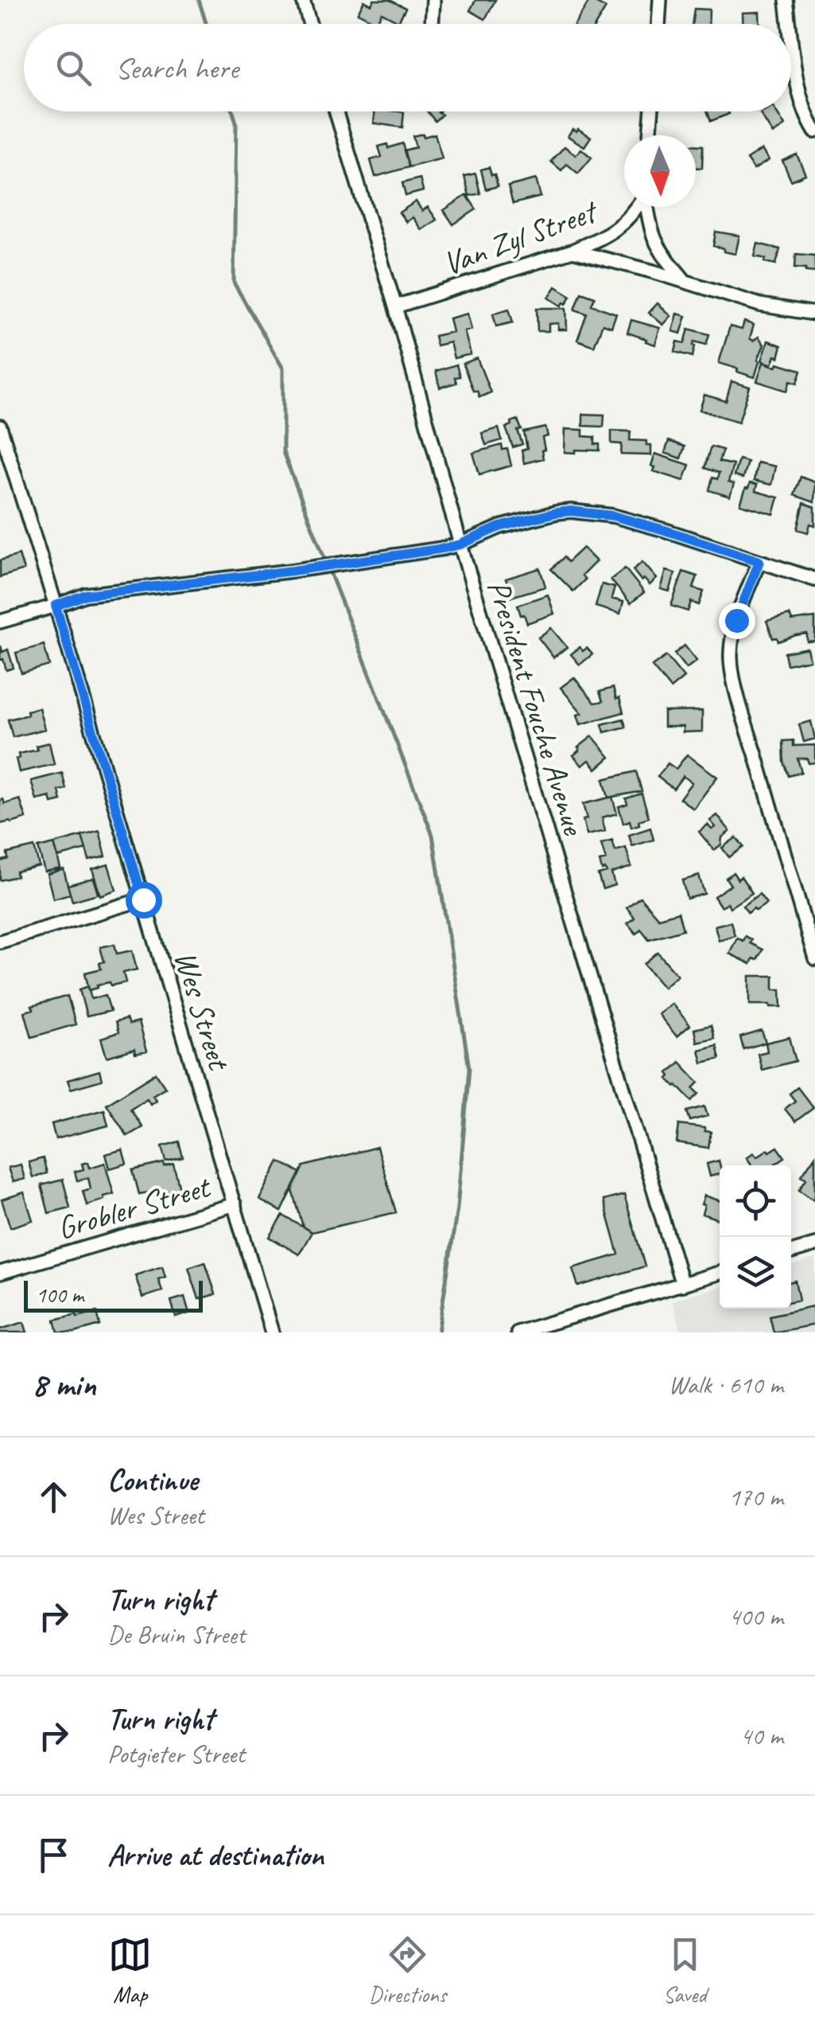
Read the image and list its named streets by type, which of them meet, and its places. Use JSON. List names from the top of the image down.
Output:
{
  "streets": {
    "street": [
      "Van Zyl Street",
      "President Fouche Avenue",
      "Wes Street",
      "Grobler Street"
    ]
  },
  "crossings": [
    ["Van Zyl Street", "President Fouche Avenue"],
    ["Wes Street", "Grobler Street"]
  ],
  "scale_bar": "100 m",
  "north": "bottom",
  "page": {
    "search": "Search here",
    "scale": "100 m",
    "heading": ["8 min", "Walk · 610 m"],
    "list": [
      ["Continue", "Wes Street", "170 m"],
      ["Turn right", "De Bruin Street", "400 m"],
      ["Turn right", "Potgieter Street", "40 m"],
      "Arrive at destination"
    ],
    "nav": ["Map", "Directions", "Saved"]
  }
}
